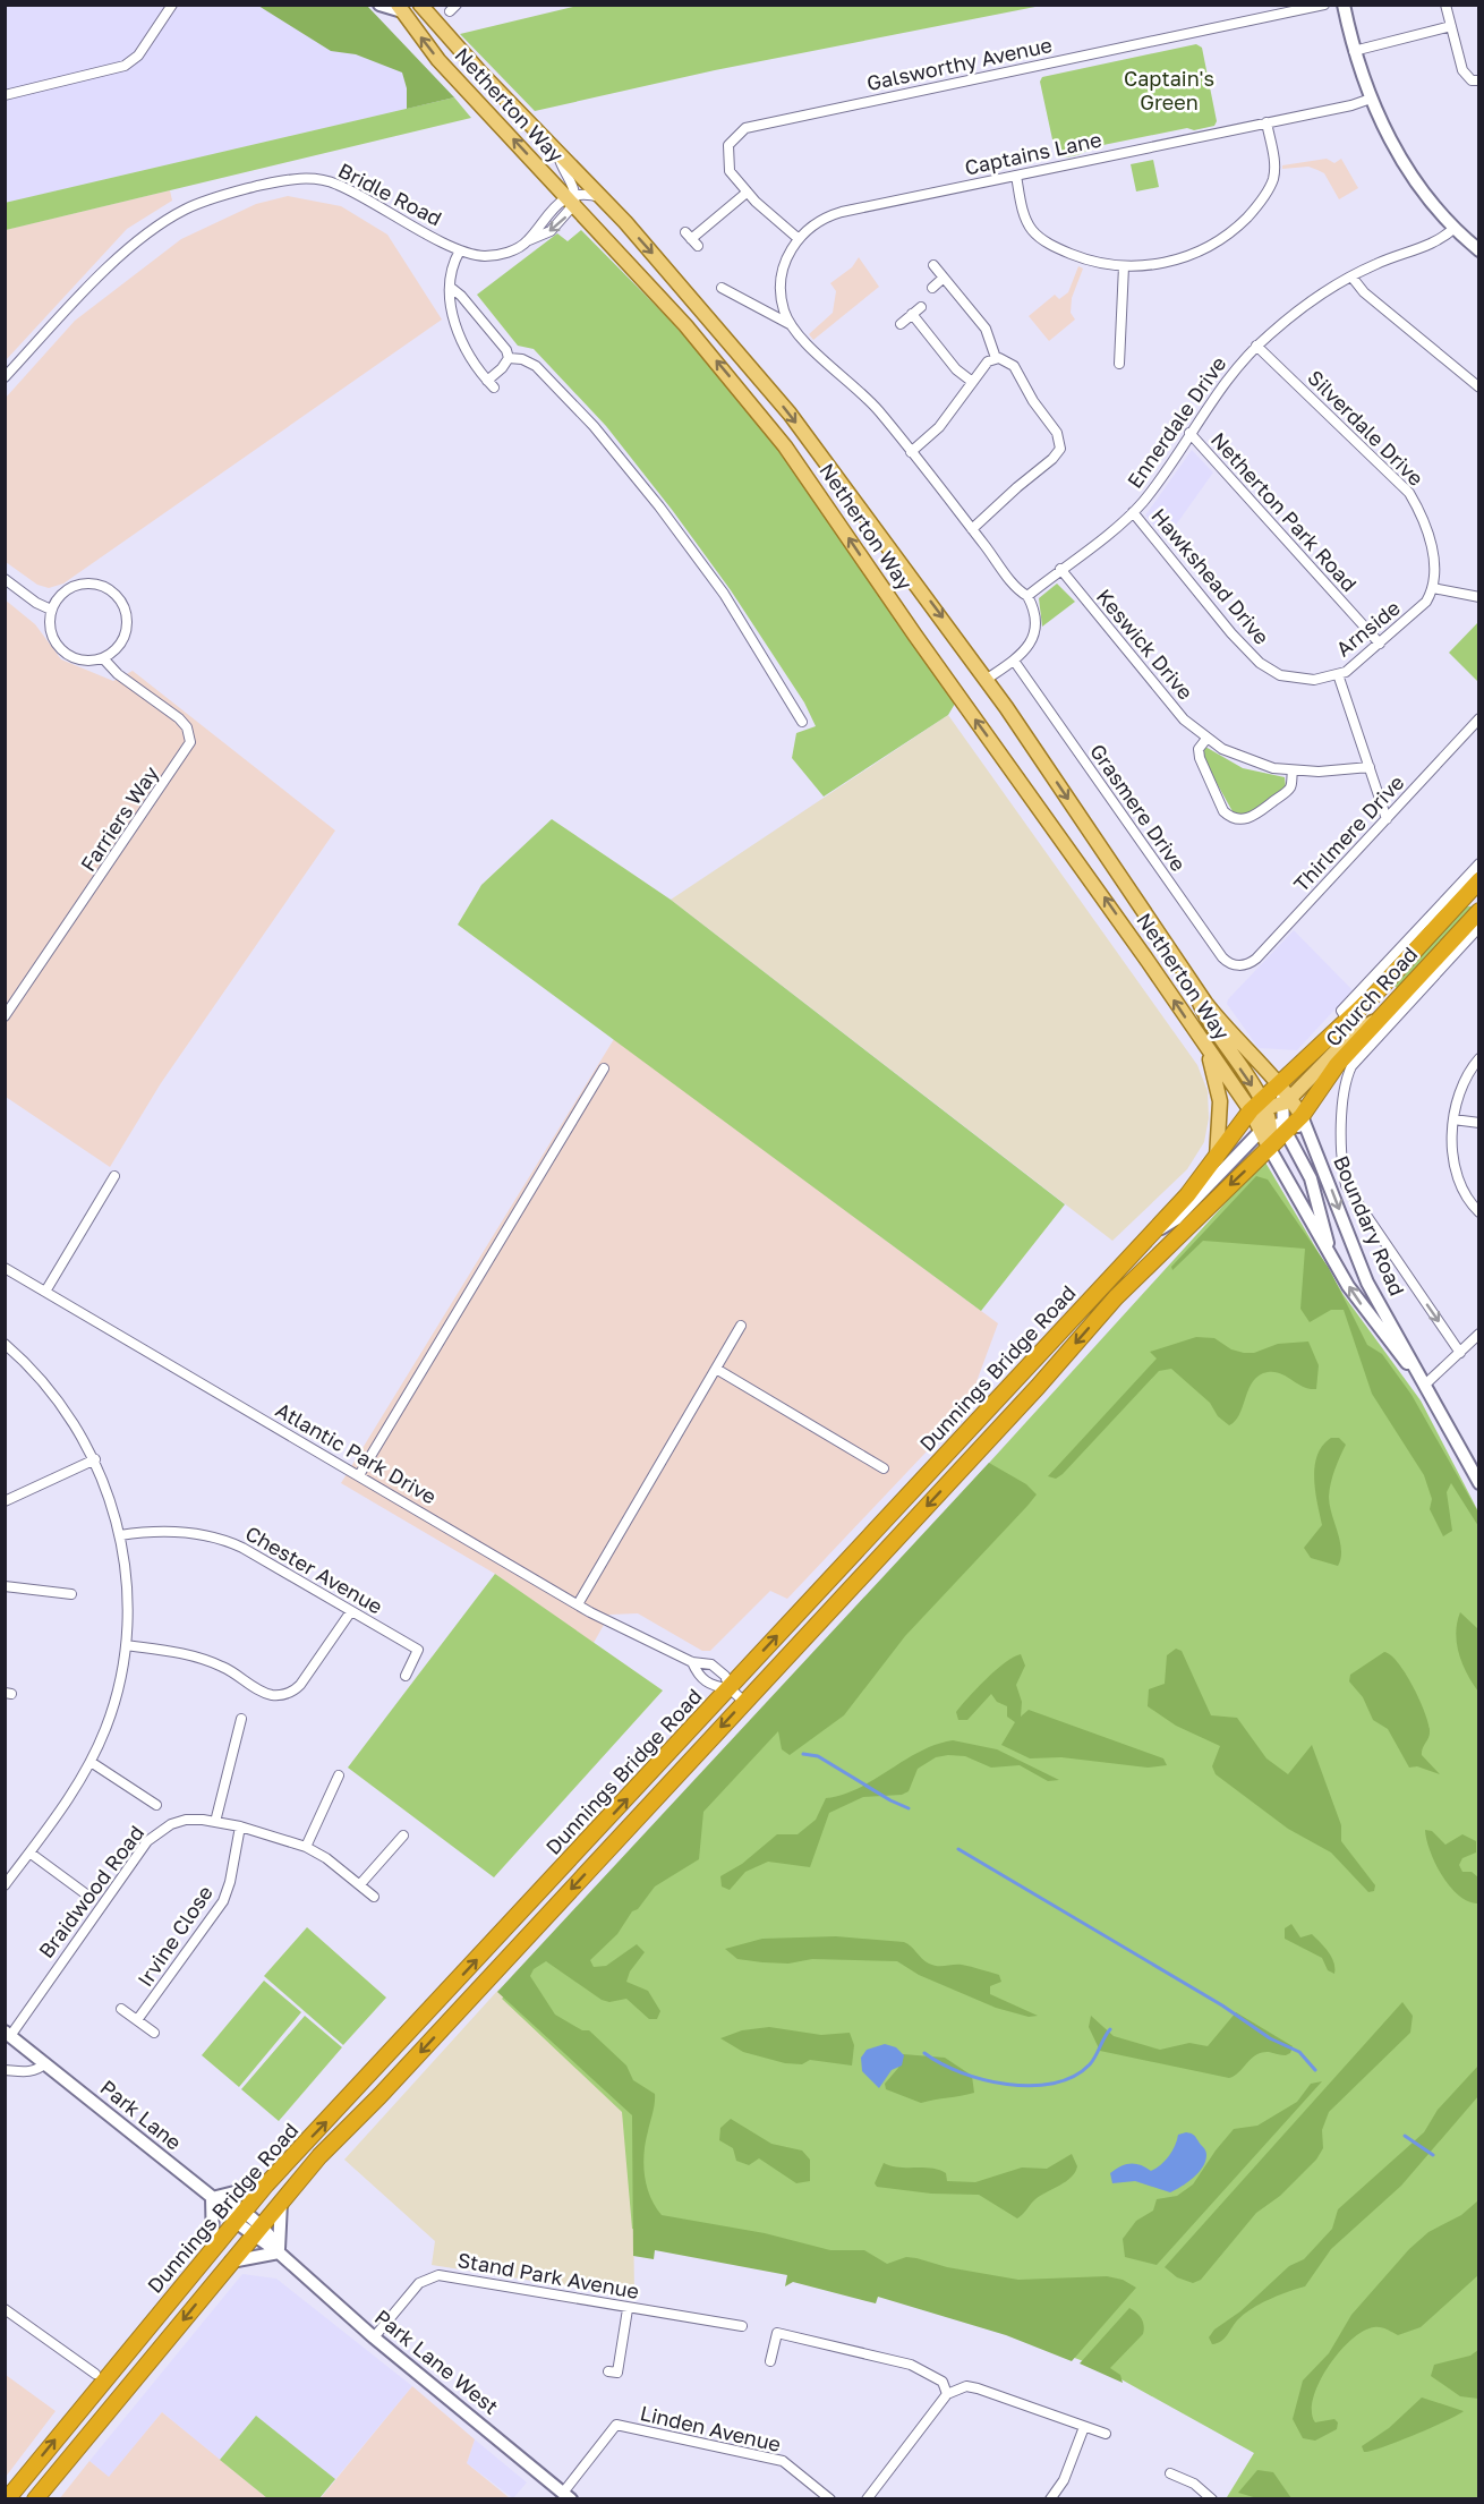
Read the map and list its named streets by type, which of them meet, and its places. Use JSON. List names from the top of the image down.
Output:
{
  "streets": {
    "highway": ["Church Road", "Dunnings Bridge Road"],
    "main road": ["Netherton Way"],
    "street": [
      "Galsworthy Avenue",
      "Captains Lane",
      "Bridle Road",
      "Ennerdale Drive",
      "Silverdale Drive",
      "Netherton Park Road",
      "Hawkshead Drive",
      "Arnside",
      "Keswick Drive",
      "Grasmere Drive",
      "Farriers Way",
      "Thirlmere Drive",
      "Boundary Road",
      "Atlantic Park Drive",
      "Chester Avenue",
      "Braidwood Road",
      "Irvine Close",
      "Park Lane",
      "Stand Park Avenue",
      "Park Lane West",
      "Linden Avenue"
    ]
  },
  "crossings": [
    ["Galsworthy Avenue", "Captains Lane"],
    ["Netherton Way", "Bridle Road"],
    ["Netherton Way", "Church Road"],
    ["Netherton Way", "Boundary Road"],
    ["Netherton Way", "Dunnings Bridge Road"],
    ["Captains Lane", "Ennerdale Drive"],
    ["Ennerdale Drive", "Silverdale Drive"],
    ["Ennerdale Drive", "Netherton Park Road"],
    ["Ennerdale Drive", "Hawkshead Drive"],
    ["Ennerdale Drive", "Keswick Drive"],
    ["Silverdale Drive", "Arnside"],
    ["Netherton Park Road", "Arnside"],
    ["Hawkshead Drive", "Arnside"],
    ["Arnside", "Keswick Drive"],
    ["Arnside", "Thirlmere Drive"],
    ["Grasmere Drive", "Thirlmere Drive"],
    ["Church Road", "Boundary Road"],
    ["Church Road", "Dunnings Bridge Road"],
    ["Boundary Road", "Dunnings Bridge Road"],
    ["Dunnings Bridge Road", "Atlantic Park Drive"],
    ["Dunnings Bridge Road", "Park Lane"],
    ["Dunnings Bridge Road", "Park Lane West"],
    ["Braidwood Road", "Irvine Close"],
    ["Braidwood Road", "Park Lane"],
    ["Park Lane", "Park Lane West"],
    ["Stand Park Avenue", "Park Lane West"],
    ["Park Lane West", "Linden Avenue"]
  ],
  "parks": ["Captain's Green"]
}
